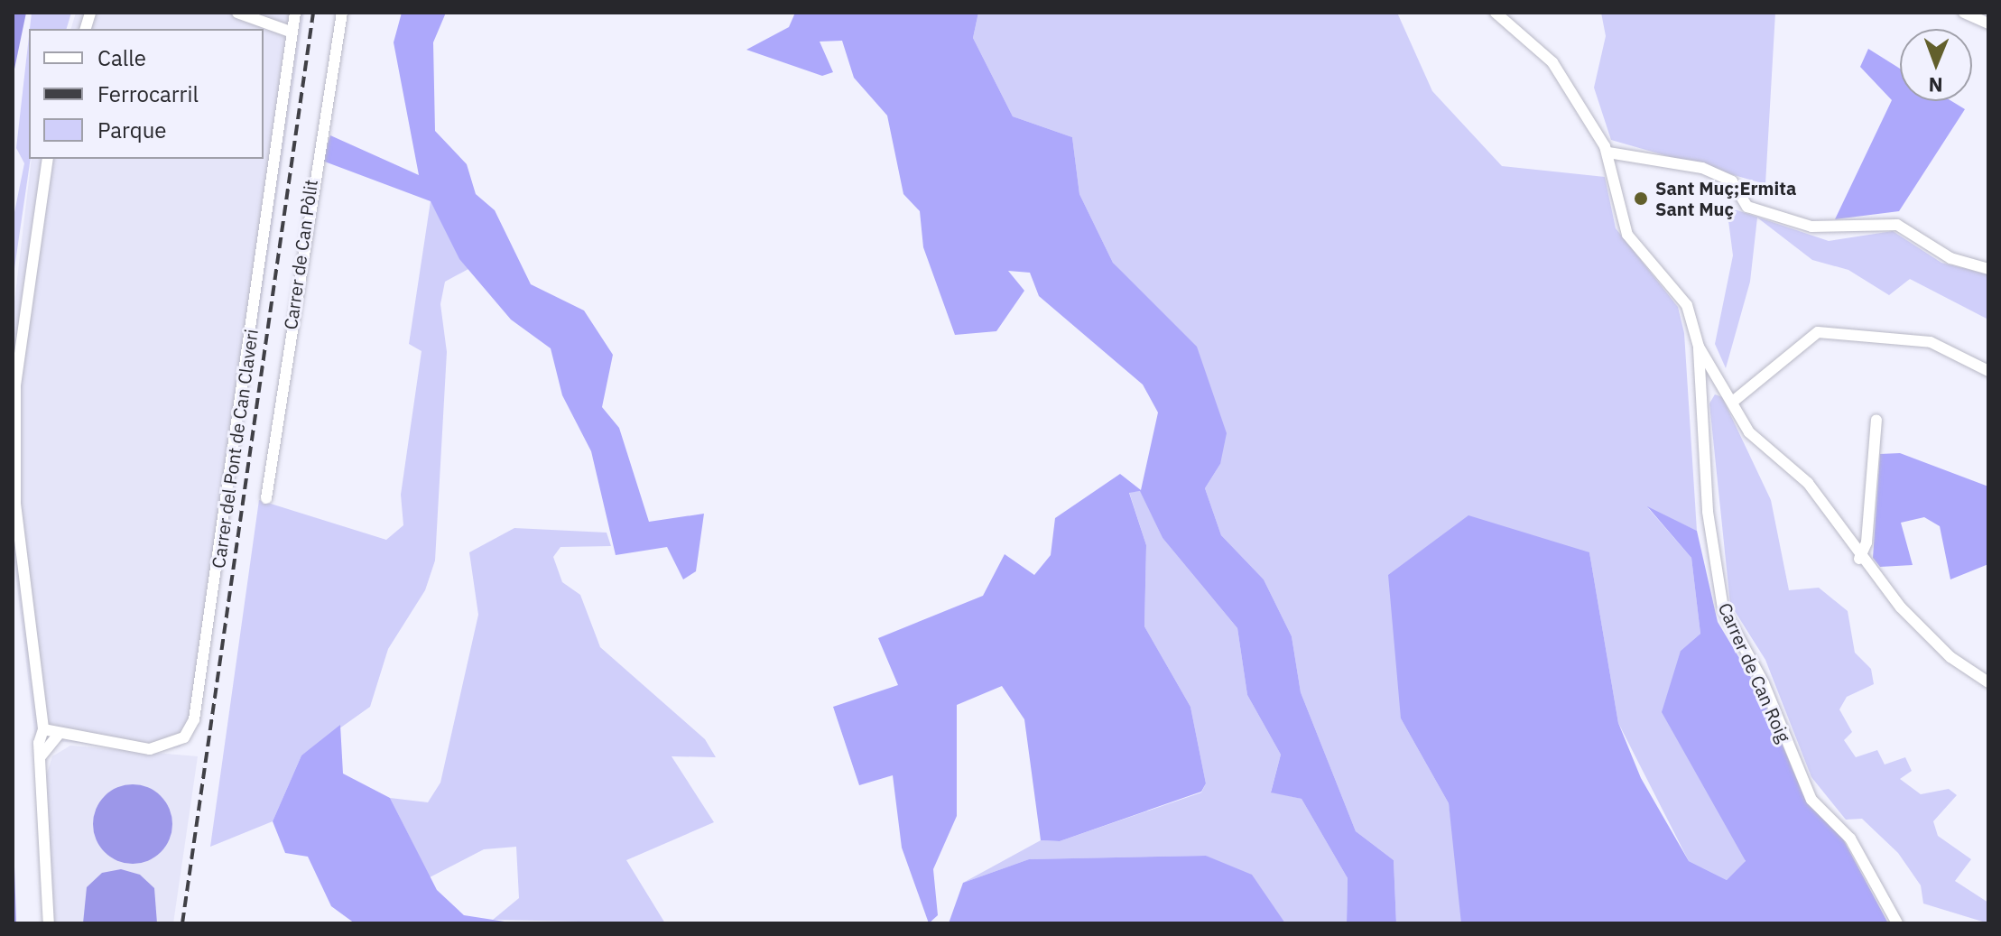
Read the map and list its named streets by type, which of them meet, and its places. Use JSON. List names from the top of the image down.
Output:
{
  "streets": {
    "street": ["Carrer de Can Pòlit", "Carrer del Pont de Can Claveri", "Carrer de Can Roig"]
  },
  "places": ["Sant Muç;Ermita Sant Muç"],
  "legend": ["Calle", "Ferrocarril", "Parque"],
  "north": "bottom"
}
